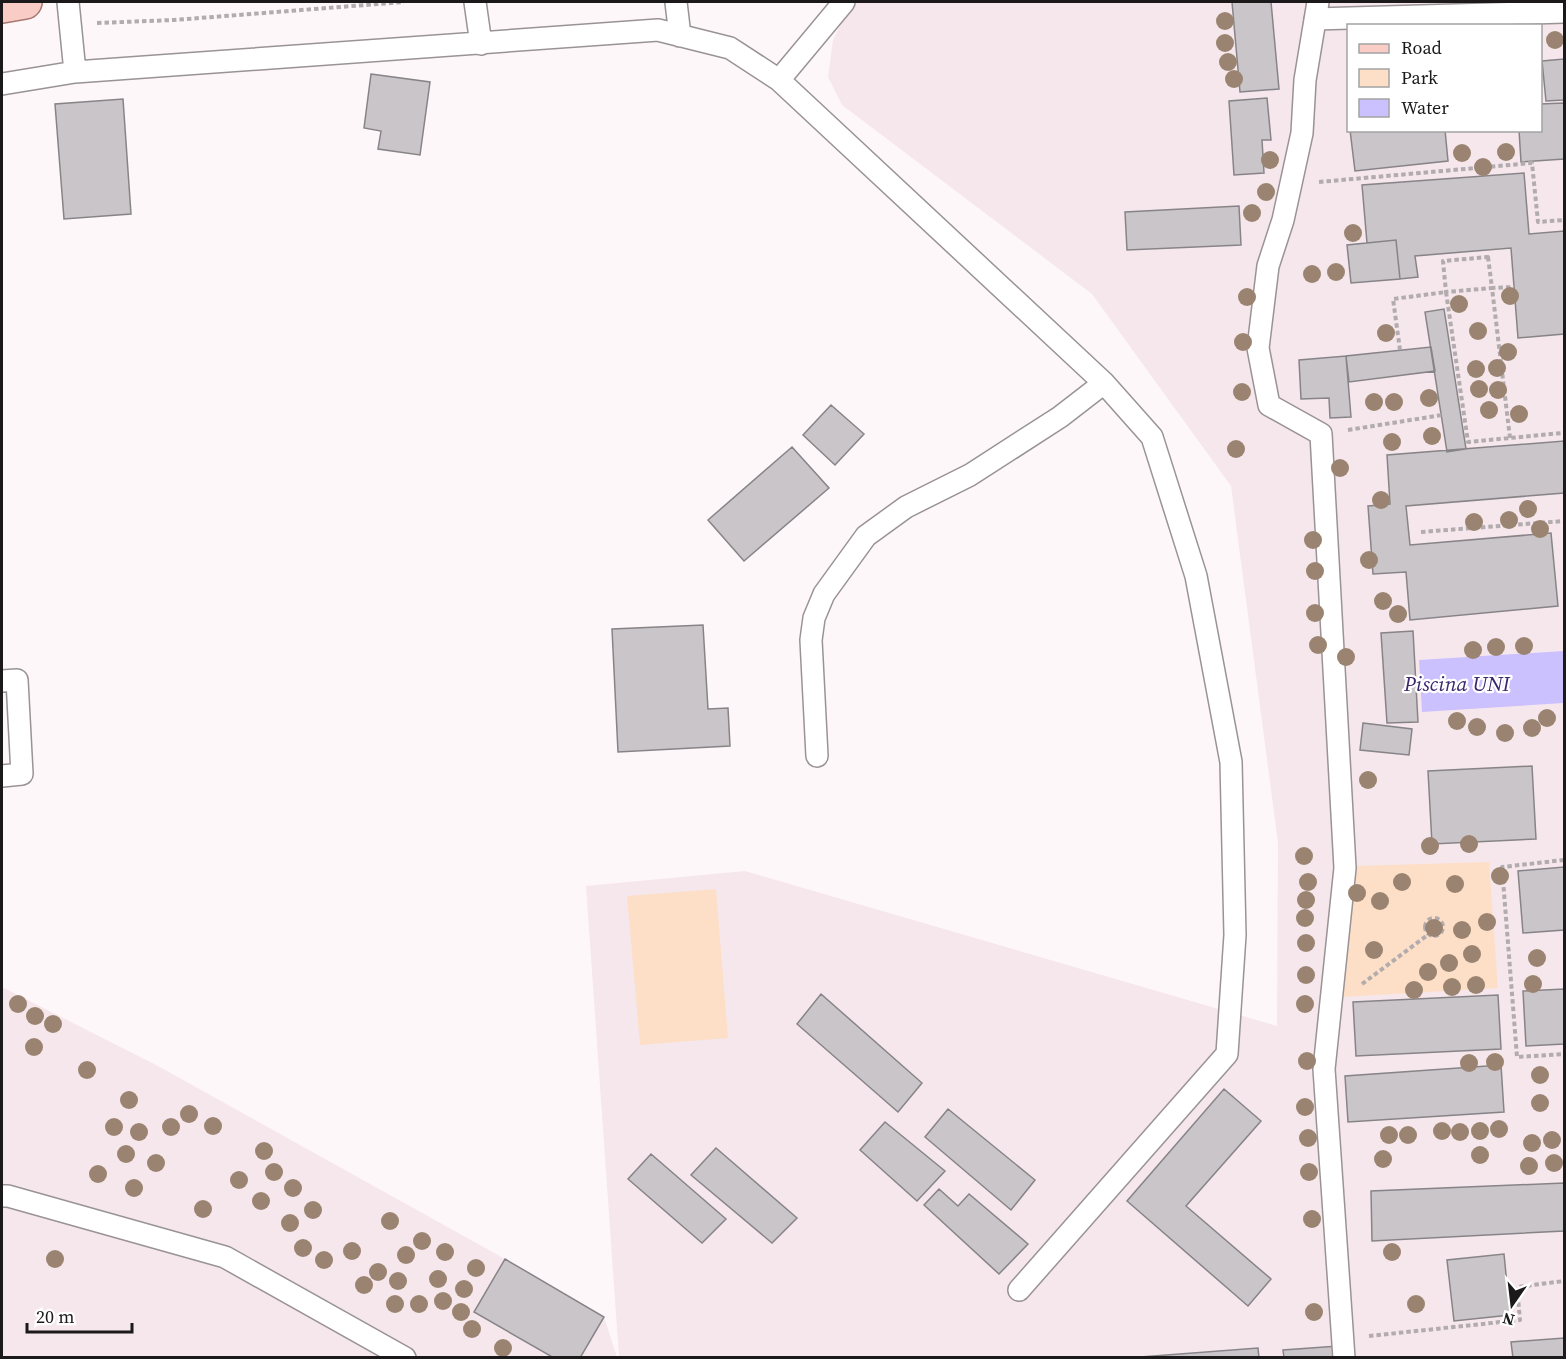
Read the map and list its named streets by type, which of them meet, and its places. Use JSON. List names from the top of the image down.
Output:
{
  "water": ["Piscina UNI"],
  "legend": ["Road", "Park", "Water"],
  "scale_bar": "20 m",
  "north": "bottom"
}
